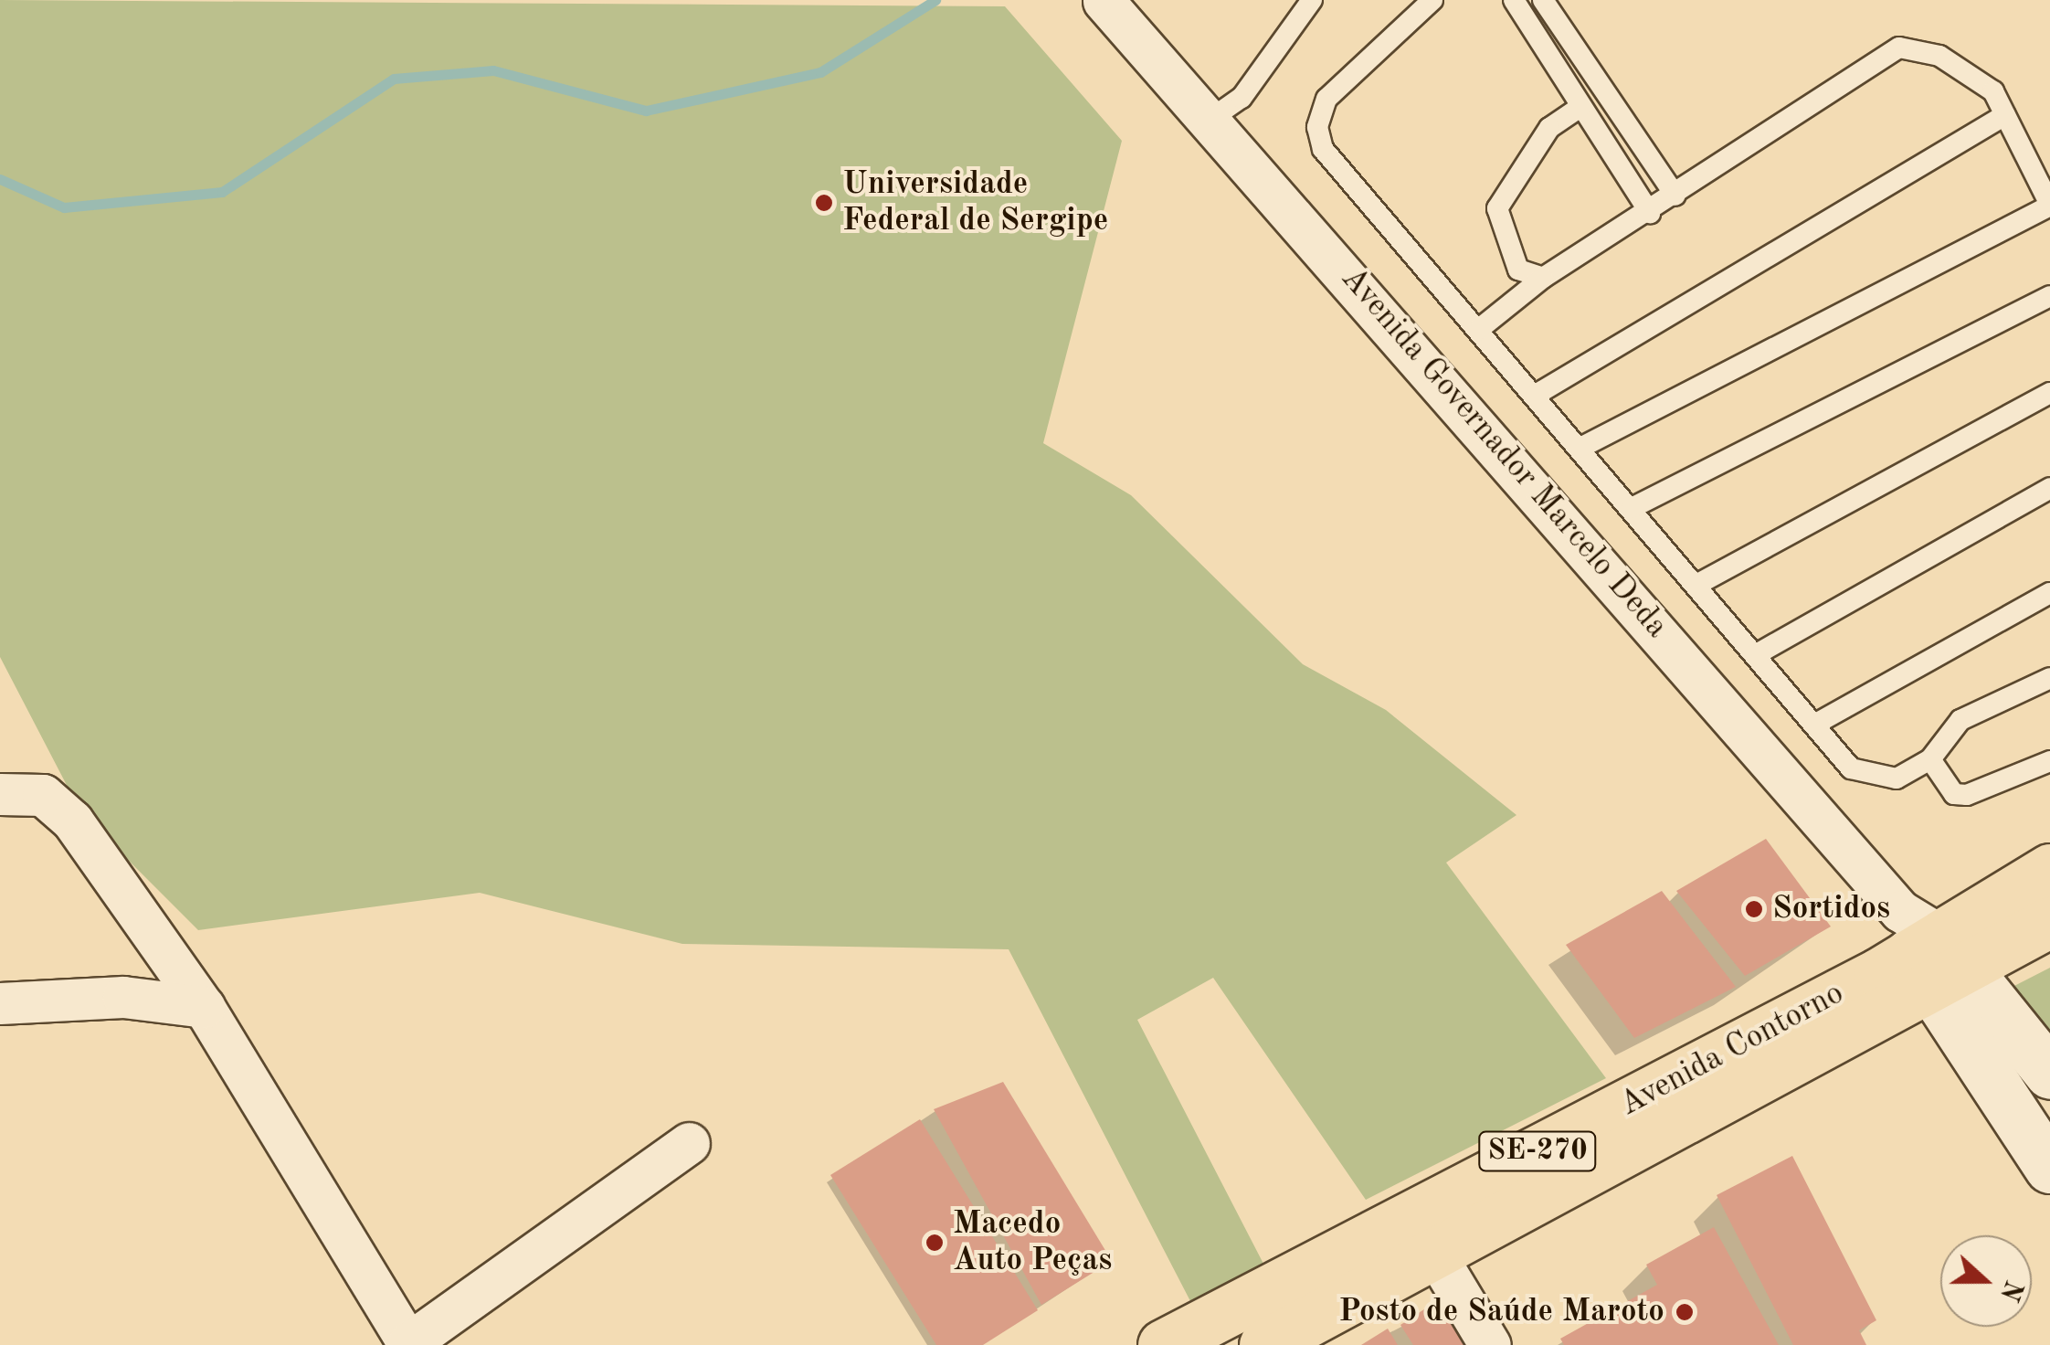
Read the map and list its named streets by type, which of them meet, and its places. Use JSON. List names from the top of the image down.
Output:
{
  "streets": {
    "main road": ["Avenida Contorno", "SE-270"],
    "street": ["Avenida Governador Marcelo Deda"]
  },
  "crossings": [
    ["Avenida Governador Marcelo Deda", "Avenida Contorno"]
  ],
  "places": [
    "Universidade Federal de Sergipe",
    "Sortidos",
    "Macedo Auto Peças",
    "Posto de Saúde Maroto"
  ],
  "north": "right"
}
